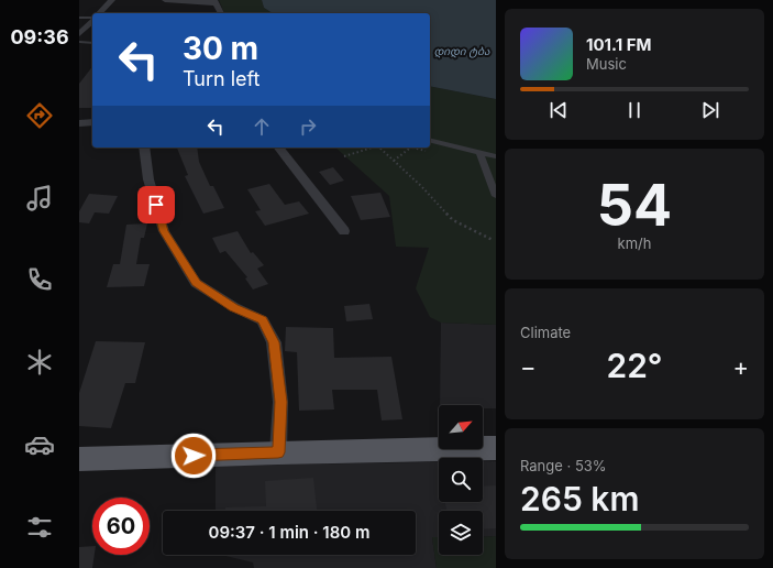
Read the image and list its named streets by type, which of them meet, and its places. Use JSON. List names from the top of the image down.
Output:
{
  "water": ["დიდი ტბა"],
  "north": "top right",
  "page": {
    "tabs": "09:36",
    "turn": ["30 m", "Turn left"],
    "song": ["101.1 FM", "Music"],
    "tile": [
      ["54", "km/h"],
      "Climate",
      ["Range · 53%", "265 km"]
    ],
    "heat": ["−", "22°", "+"],
    "limit": "60",
    "trip": "09:37 · 1 min · 180 m"
  }
}
